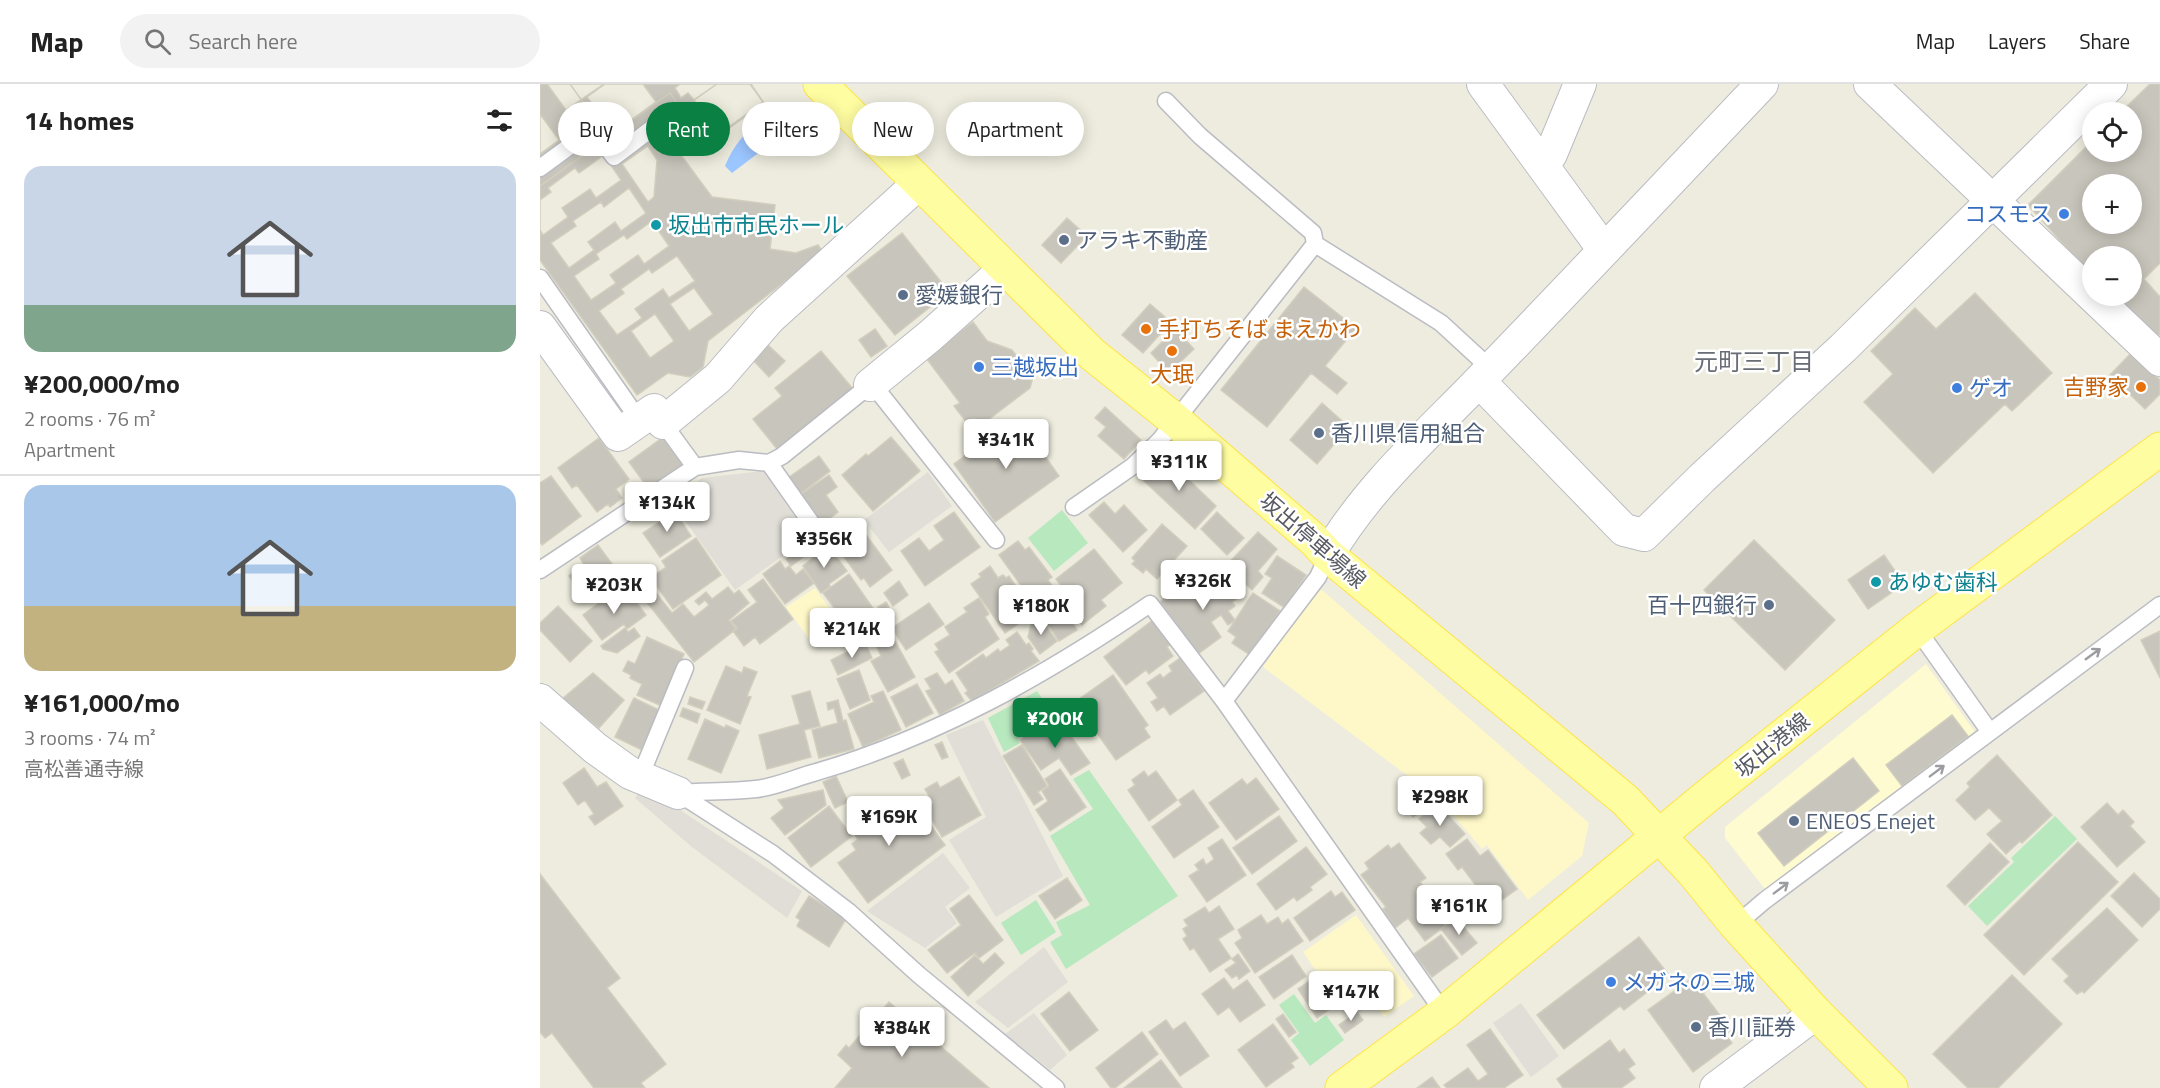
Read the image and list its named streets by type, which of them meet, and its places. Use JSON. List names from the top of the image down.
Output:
{
  "streets": {
    "main road": ["坂出停車場線", "坂出港線"]
  },
  "crossings": [
    ["坂出停車場線", "坂出港線"]
  ],
  "districts": ["元町三丁目"],
  "places": [
    "コスモス",
    "坂出市市民ホール",
    "アラキ不動産",
    "愛媛銀行",
    "手打ちそば まえかわ",
    "大珉",
    "三越坂出",
    "吉野家",
    "ゲオ",
    "香川県信用組合",
    "あゆむ歯科",
    "百十四銀行",
    "ENEOS Enejet",
    "メガネの三城",
    "香川証券"
  ],
  "page": {
    "header": "Map",
    "search": "Search here",
    "nav": ["Map", "Layers", "Share"],
    "heading": "14 homes",
    "map_buttons": ["+", "−"],
    "chip": [
      "Buy",
      "Rent",
      "Filters",
      "New",
      "Apartment"
    ],
    "list": [
      {
        "name": "¥200,000/mo",
        "note": "2 rooms · 76 m² · Apartment"
      },
      {
        "name": "¥161,000/mo",
        "note": "3 rooms · 74 m² · 高松善通寺線"
      }
    ],
    "price": [
      "¥341K",
      "¥311K",
      "¥134K",
      "¥356K",
      "¥326K",
      "¥203K",
      "¥180K",
      "¥214K",
      "¥200K",
      "¥298K",
      "¥169K",
      "¥161K",
      "¥147K",
      "¥384K"
    ]
  }
}
